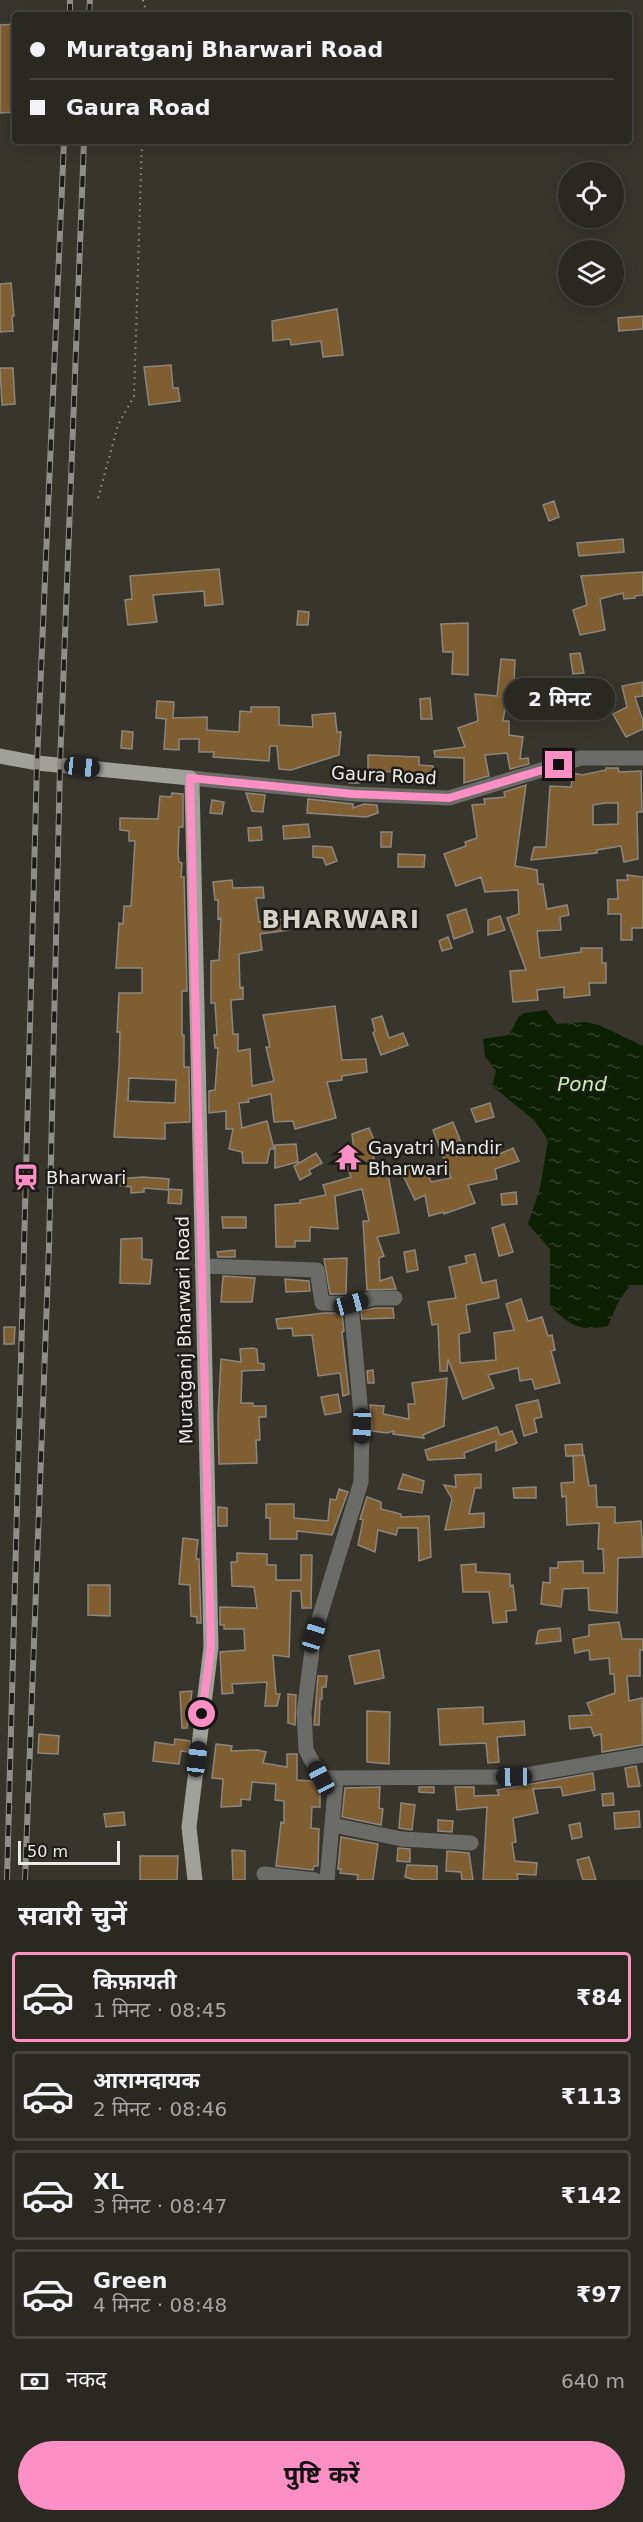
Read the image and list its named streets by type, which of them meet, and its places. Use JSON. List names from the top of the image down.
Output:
{
  "streets": {
    "main road": ["Muratganj Bharwari Road"],
    "street": ["Gaura Road"]
  },
  "crossings": [
    ["Gaura Road", "Muratganj Bharwari Road"]
  ],
  "districts": ["BHARWARI"],
  "water": ["Pond"],
  "places": {
    "temple": ["Gayatri Mandir Bharwari"],
    "station": ["Bharwari"]
  },
  "scale_bar": "50 m",
  "page": {
    "banner": ["Muratganj Bharwari Road", "Gaura Road"],
    "bubble": "2 मिनट",
    "scale": "50 m",
    "heading": "सवारी चुनें",
    "list": [
      {
        "name": "किफ़ायती",
        "note": "1 मिनट · 08:45",
        "value": "₹84"
      },
      {
        "name": "आरामदायक",
        "note": "2 मिनट · 08:46",
        "value": "₹113"
      },
      {
        "name": "XL",
        "note": "3 मिनट · 08:47",
        "value": "₹142"
      },
      {
        "name": "Green",
        "note": "4 मिनट · 08:48",
        "value": "₹97"
      }
    ],
    "pay": ["नकद", "640 m"],
    "buttons": "पुष्टि करें"
  }
}
